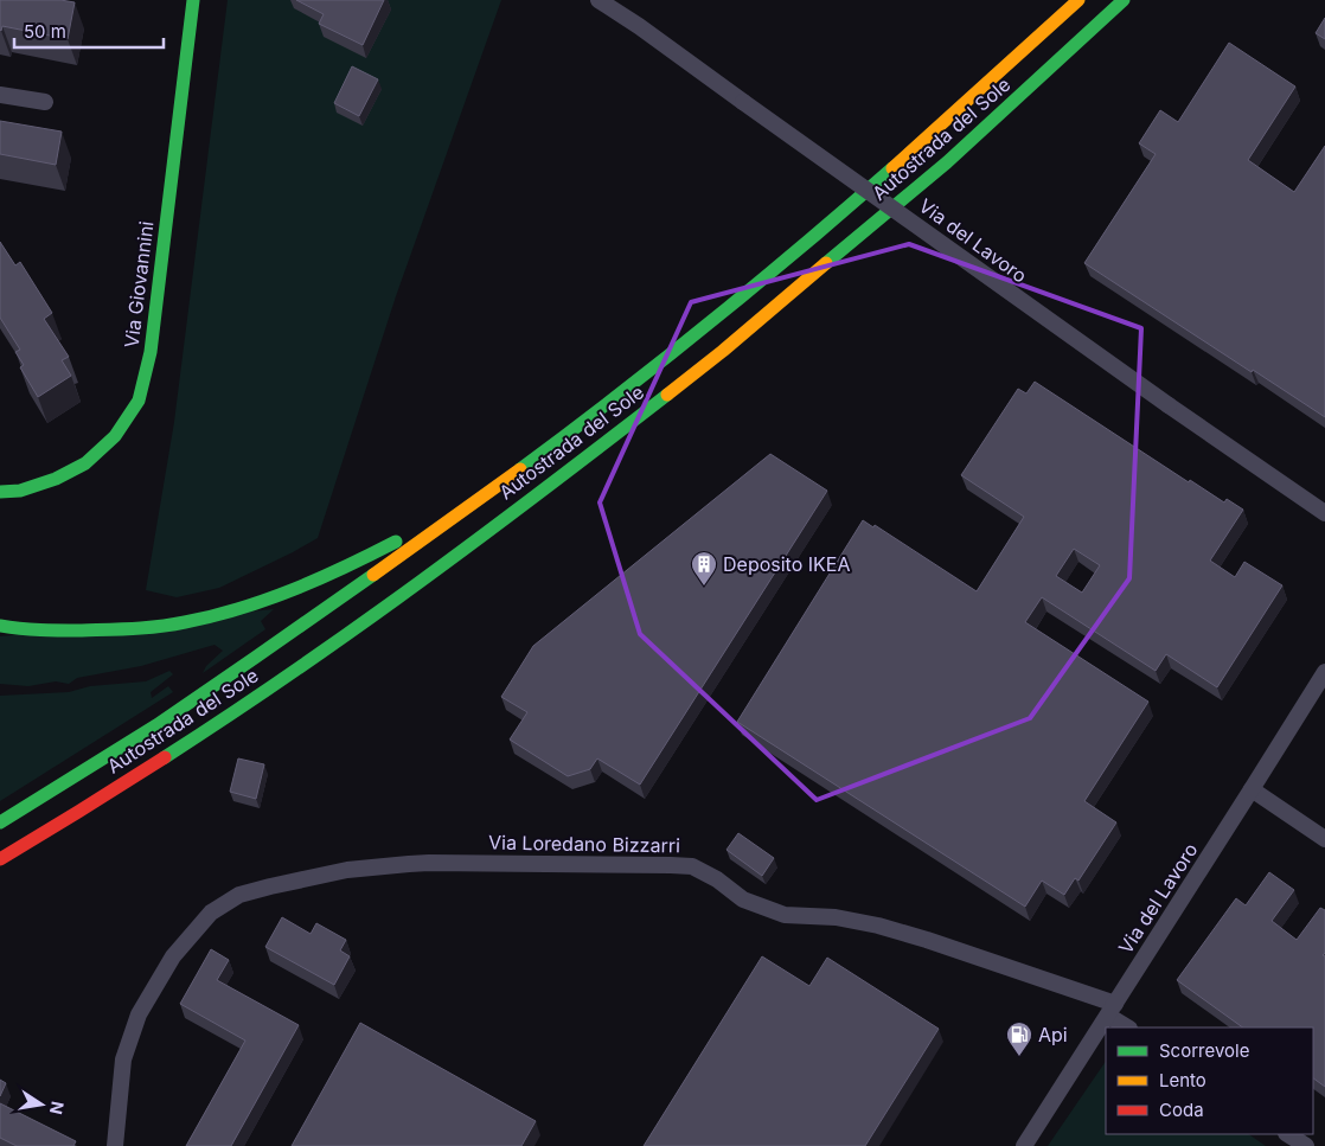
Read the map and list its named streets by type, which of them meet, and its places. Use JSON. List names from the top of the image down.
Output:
{
  "streets": {
    "main road": ["Autostrada del Sole", "Via Giovannini"],
    "street": ["Via del Lavoro", "Via Loredano Bizzarri"]
  },
  "crossings": [
    ["Via del Lavoro", "Via Loredano Bizzarri"]
  ],
  "places": {
    "building": ["Deposito IKEA"],
    "fuel station": ["Api"]
  },
  "legend": ["Scorrevole", "Lento", "Coda"],
  "scale_bar": "50 m",
  "north": "right"
}
